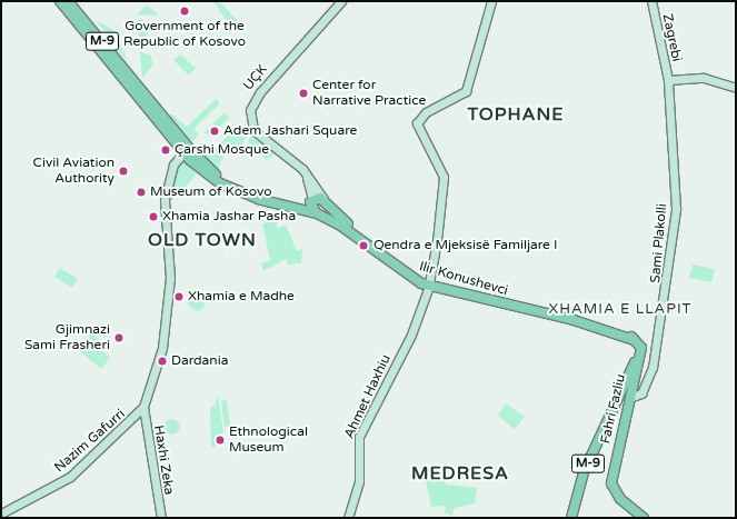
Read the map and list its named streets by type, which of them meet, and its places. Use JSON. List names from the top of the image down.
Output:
{
  "streets": {
    "main road": ["M-9", "Ilir Konushevci", "Fahri Fazliu"],
    "street": [
      "Zagrebi",
      "UÇK",
      "Sami Plakolli",
      "Ahmet Haxhiu",
      "Nazim Gafurri",
      "Haxhi Zeka"
    ]
  },
  "crossings": [
    ["Zagrebi", "Sami Plakolli"],
    ["M-9", "UÇK"],
    ["M-9", "Ilir Konushevci"],
    ["M-9", "Fahri Fazliu"],
    ["UÇK", "Ilir Konushevci"],
    ["Sami Plakolli", "Fahri Fazliu"],
    ["Ilir Konushevci", "Ahmet Haxhiu"],
    ["Ilir Konushevci", "Fahri Fazliu"],
    ["Nazim Gafurri", "Haxhi Zeka"]
  ],
  "districts": [
    "TOPHANE",
    "OLD TOWN",
    "XHAMIA E LLAPIT",
    "MEDRESA"
  ],
  "places": [
    "Government of the Republic of Kosovo",
    "Center for Narrative Practice",
    "Adem Jashari Square",
    "Çarshi Mosque",
    "Civil Aviation Authority",
    "Museum of Kosovo",
    "Xhamia Jashar Pasha",
    "Qendra e Mjeksisë Familjare I",
    "Xhamia e Madhe",
    "Gjimnazi Sami Frasheri",
    "Dardania",
    "Ethnological Museum"
  ]
}
